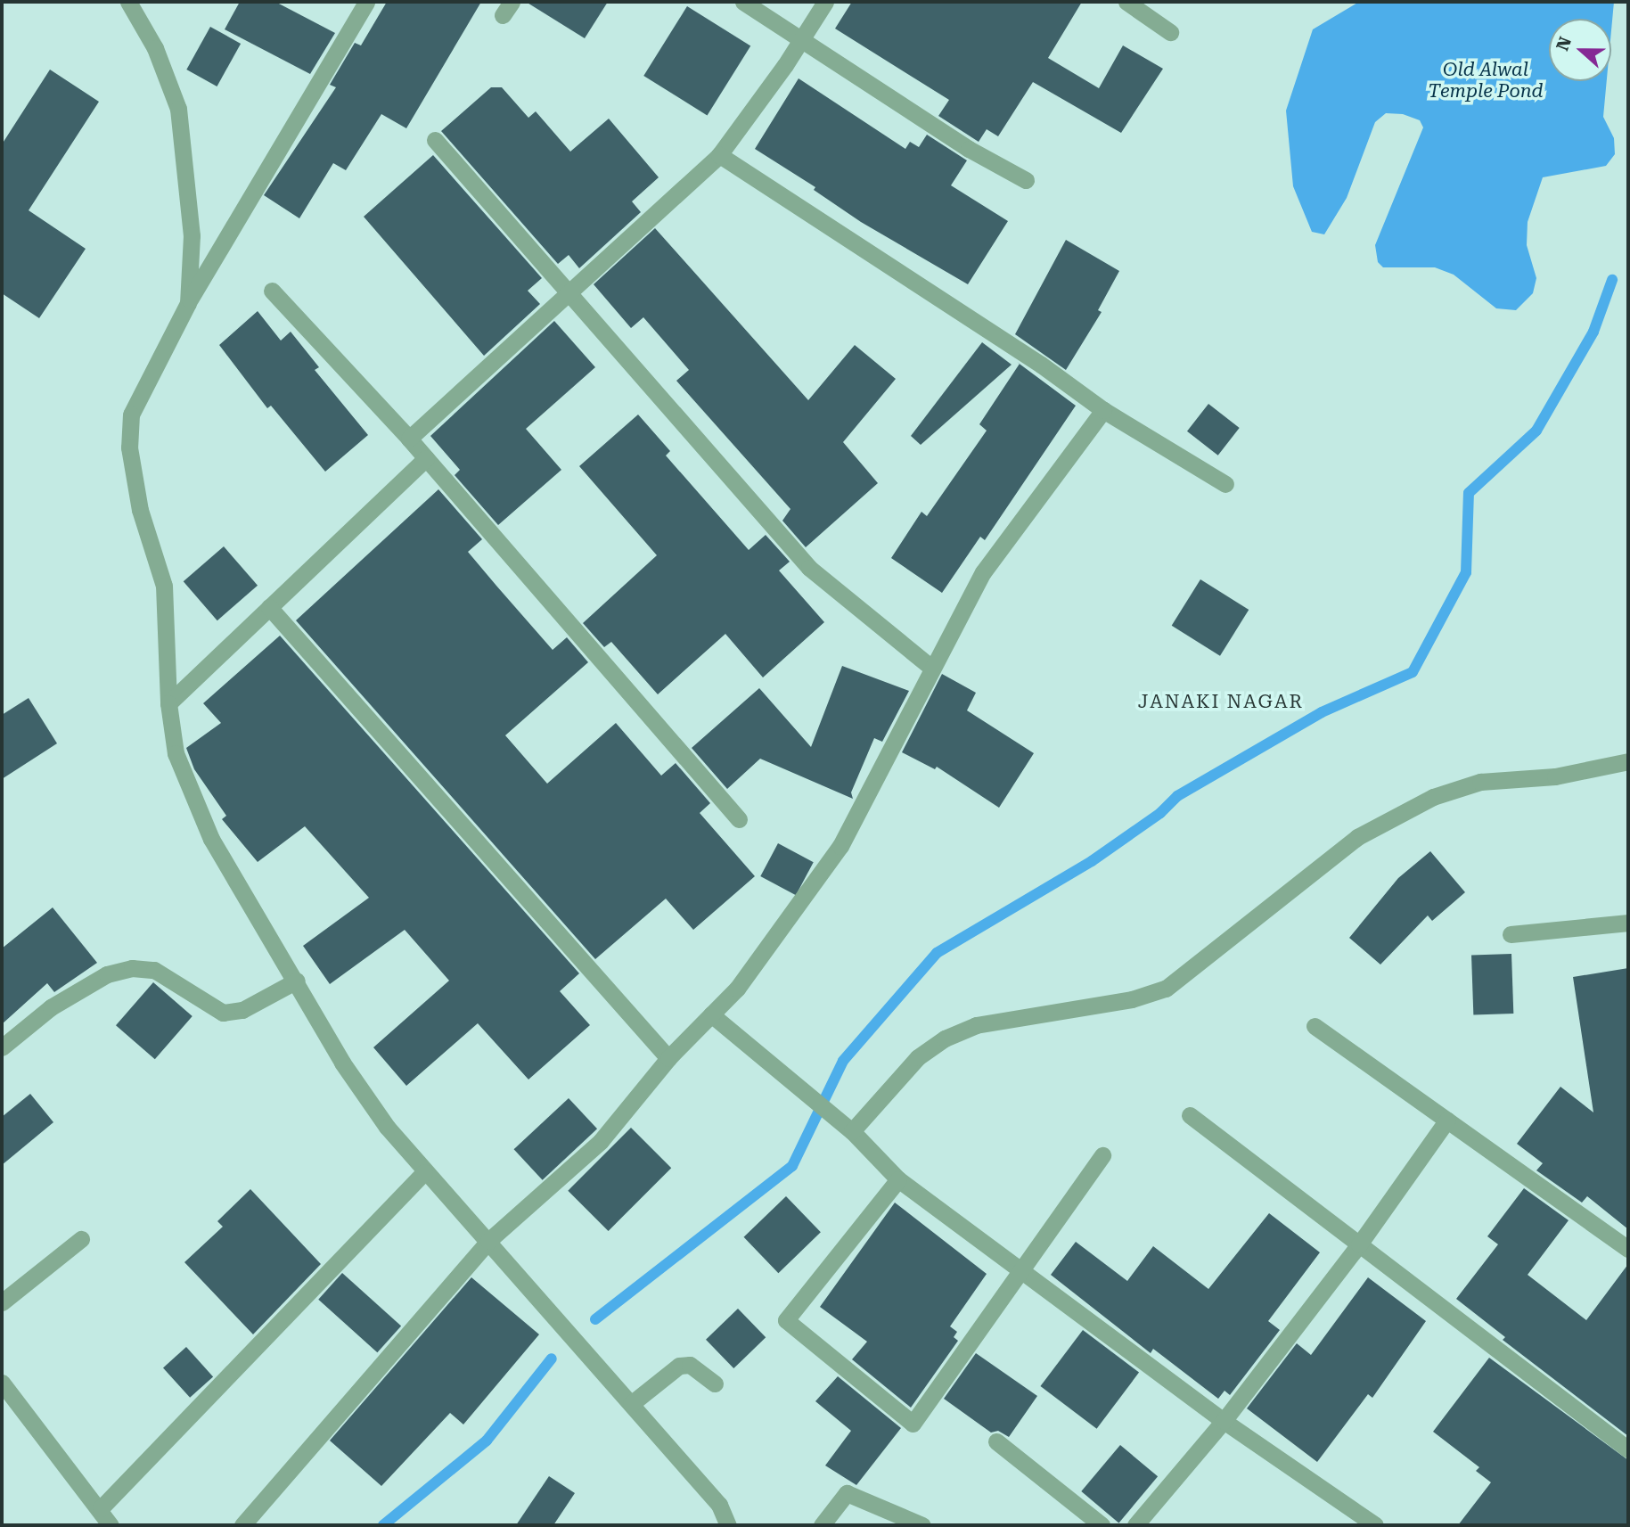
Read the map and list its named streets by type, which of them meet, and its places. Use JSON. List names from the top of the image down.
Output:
{
  "districts": ["JANAKI NAGAR"],
  "water": ["Old Alwal Temple Pond"],
  "north": "left"
}
